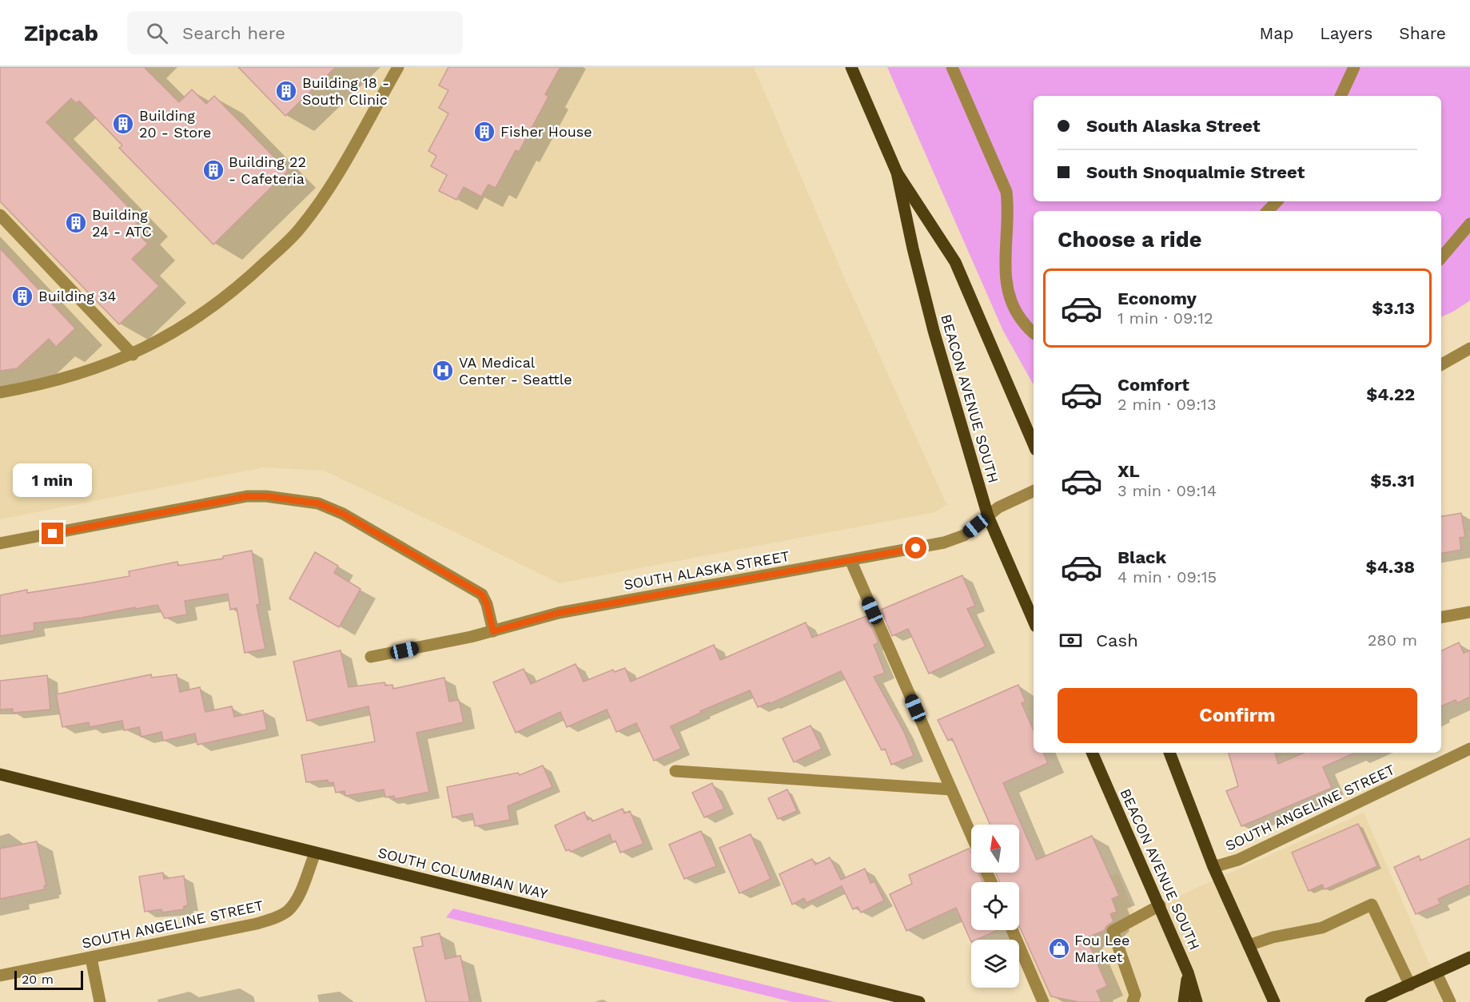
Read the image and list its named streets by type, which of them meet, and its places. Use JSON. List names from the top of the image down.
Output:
{
  "streets": {
    "main road": ["BEACON AVENUE SOUTH", "SOUTH COLUMBIAN WAY"],
    "street": ["SOUTH ALASKA STREET", "SOUTH ANGELINE STREET"]
  },
  "crossings": [
    ["BEACON AVENUE SOUTH", "SOUTH ALASKA STREET"],
    ["SOUTH ANGELINE STREET", "SOUTH COLUMBIAN WAY"]
  ],
  "places": {
    "building": [
      "Building 18 - South Clinic",
      "Building 20 - Store",
      "Fisher House",
      "Building 22 - Cafeteria",
      "Building 24 - ATC",
      "Building 34"
    ],
    "hospital": ["VA Medical Center - Seattle"],
    "shop": ["Fou Lee Market"]
  },
  "scale_bar": "20 m",
  "north": "top",
  "page": {
    "header": "Zipcab",
    "search": "Search here",
    "nav": ["Map", "Layers", "Share"],
    "banner": ["South Alaska Street", "South Snoqualmie Street"],
    "heading": "Choose a ride",
    "list": [
      {
        "name": "Economy",
        "note": "1 min · 09:12",
        "value": "$3.13"
      },
      {
        "name": "Comfort",
        "note": "2 min · 09:13",
        "value": "$4.22"
      },
      {
        "name": "XL",
        "note": "3 min · 09:14",
        "value": "$5.31"
      },
      {
        "name": "Black",
        "note": "4 min · 09:15",
        "value": "$4.38"
      }
    ],
    "bubble": "1 min",
    "pay": ["Cash", "280 m"],
    "buttons": "Confirm",
    "scale": "20 m"
  }
}
